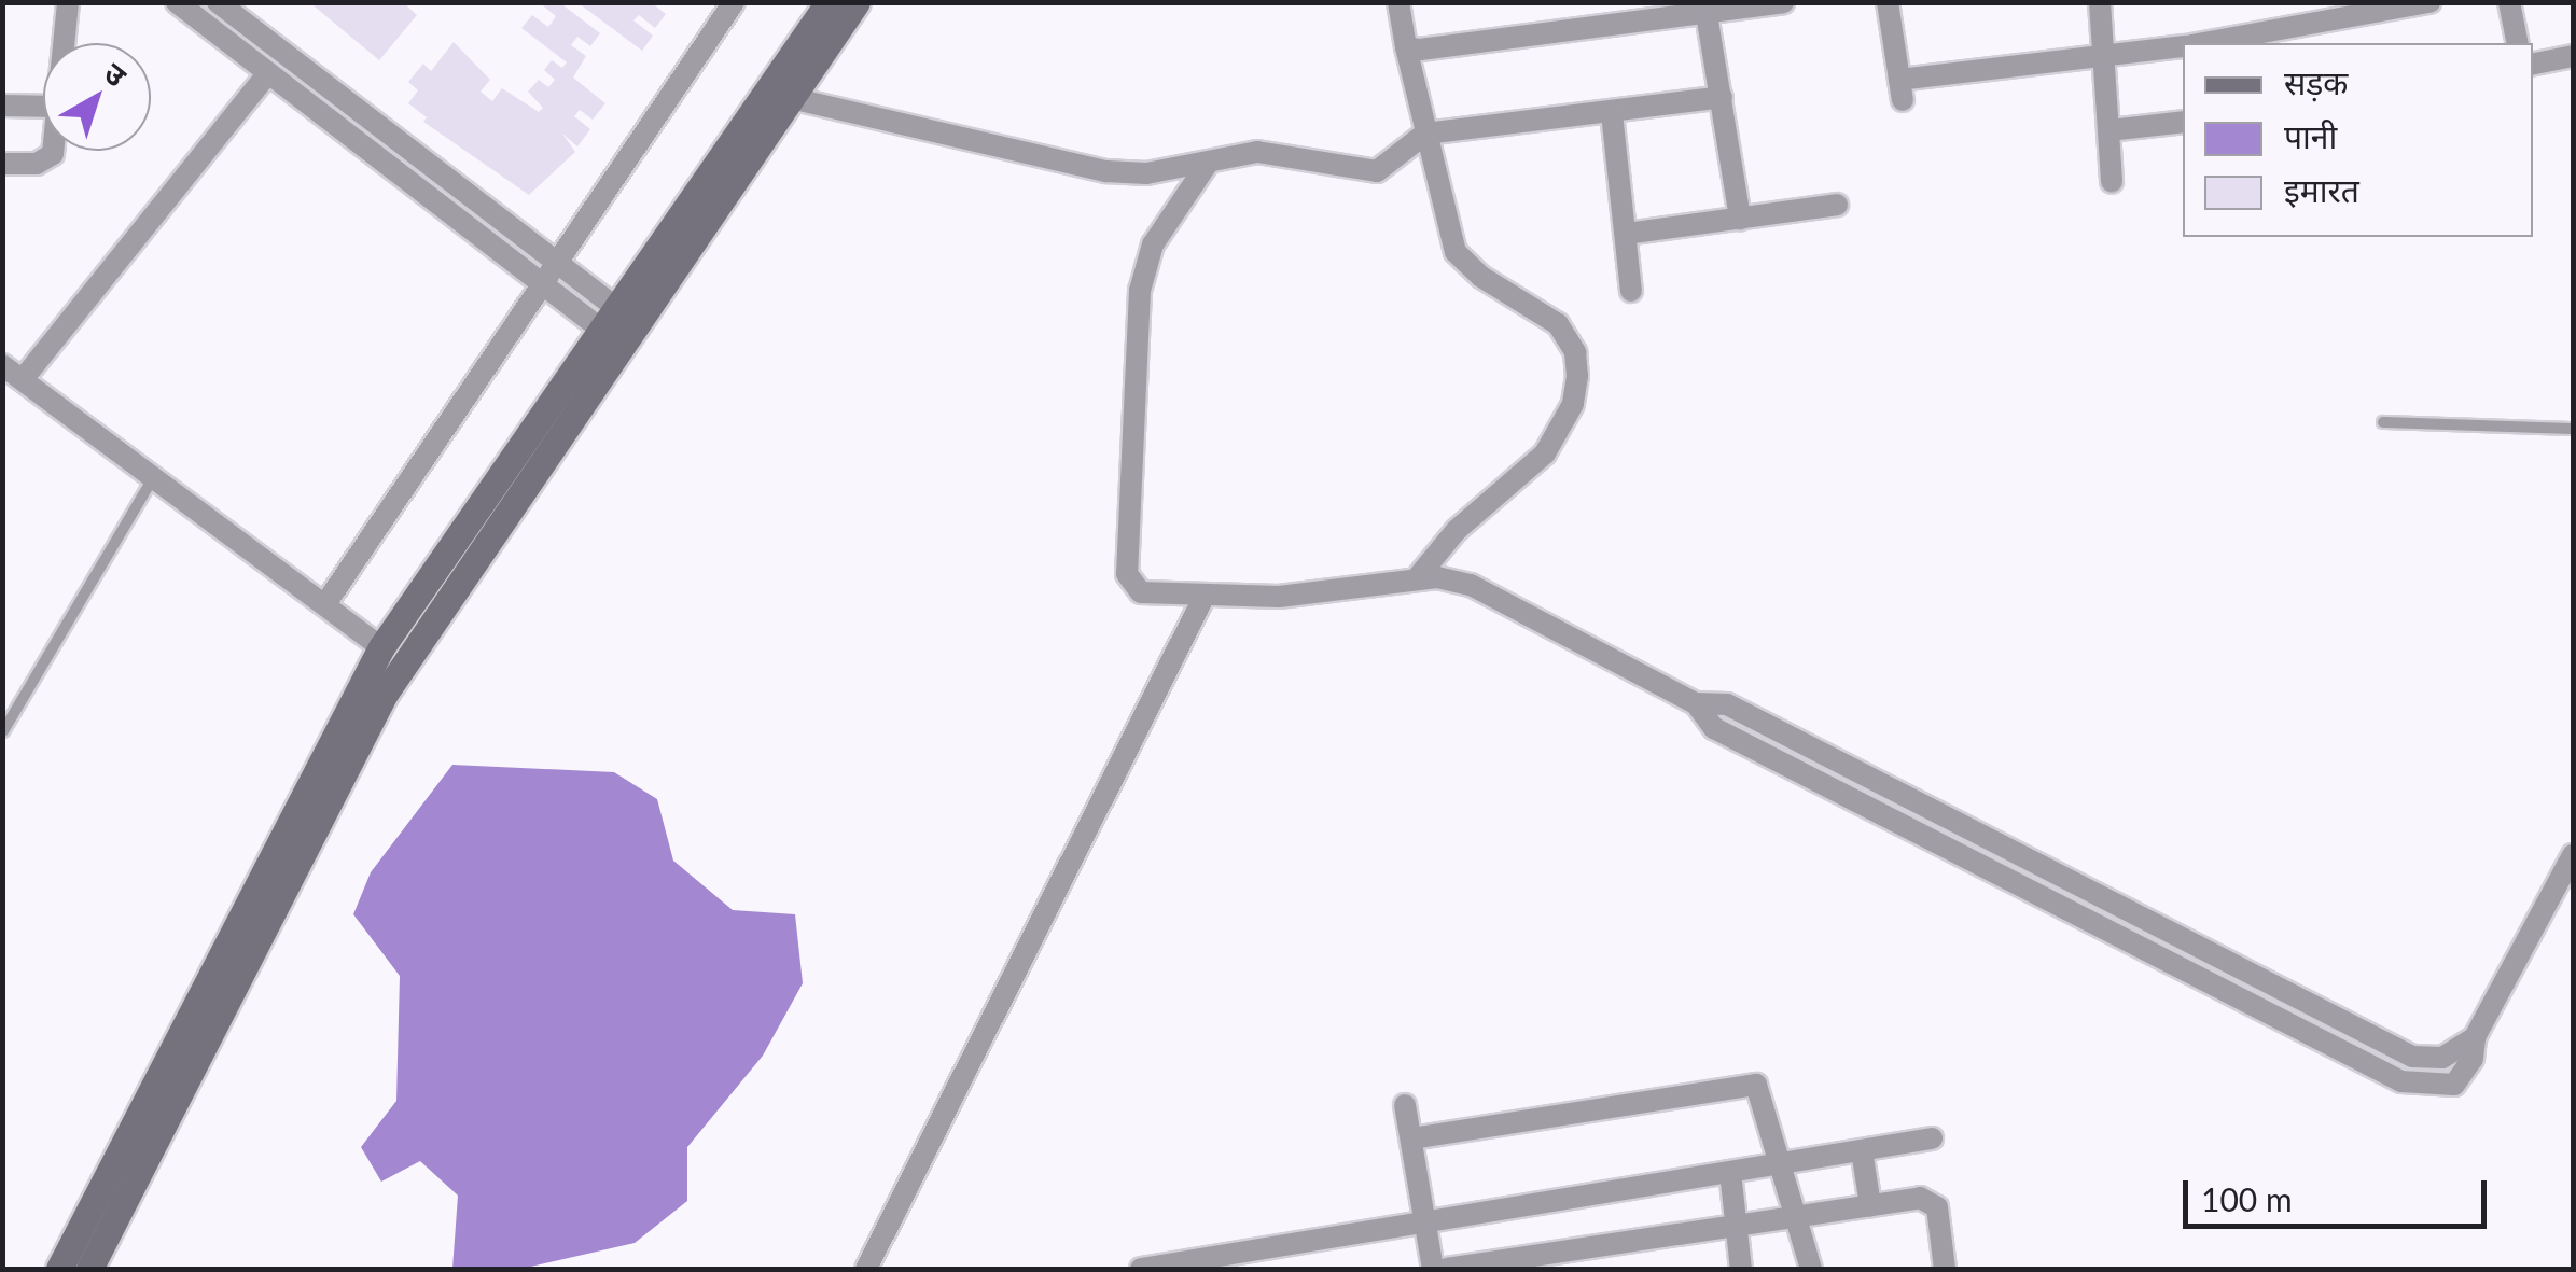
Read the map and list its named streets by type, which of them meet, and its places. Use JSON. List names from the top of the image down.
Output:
{
  "legend": ["सड़क", "पानी", "इमारत"],
  "scale_bar": "100 m",
  "north": "top right"
}
